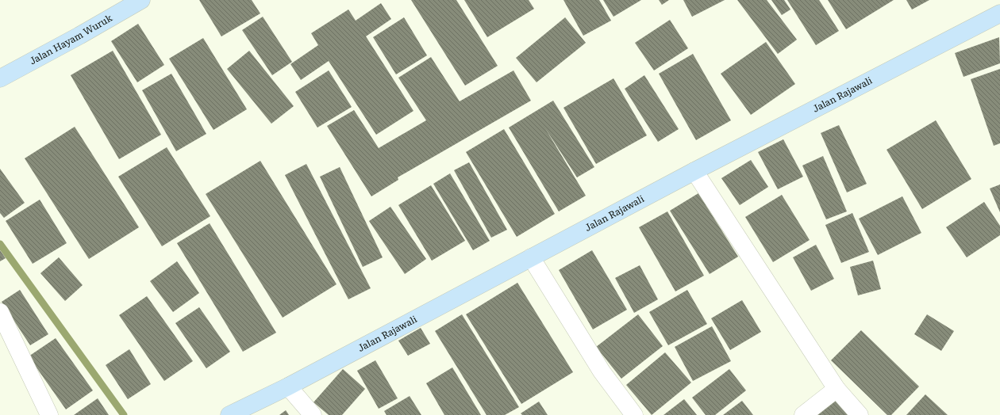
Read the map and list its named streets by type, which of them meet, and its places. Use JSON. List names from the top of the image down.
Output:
{
  "streets": {
    "main road": ["Jalan Hayam Wuruk", "Jalan Rajawali"]
  }
}
